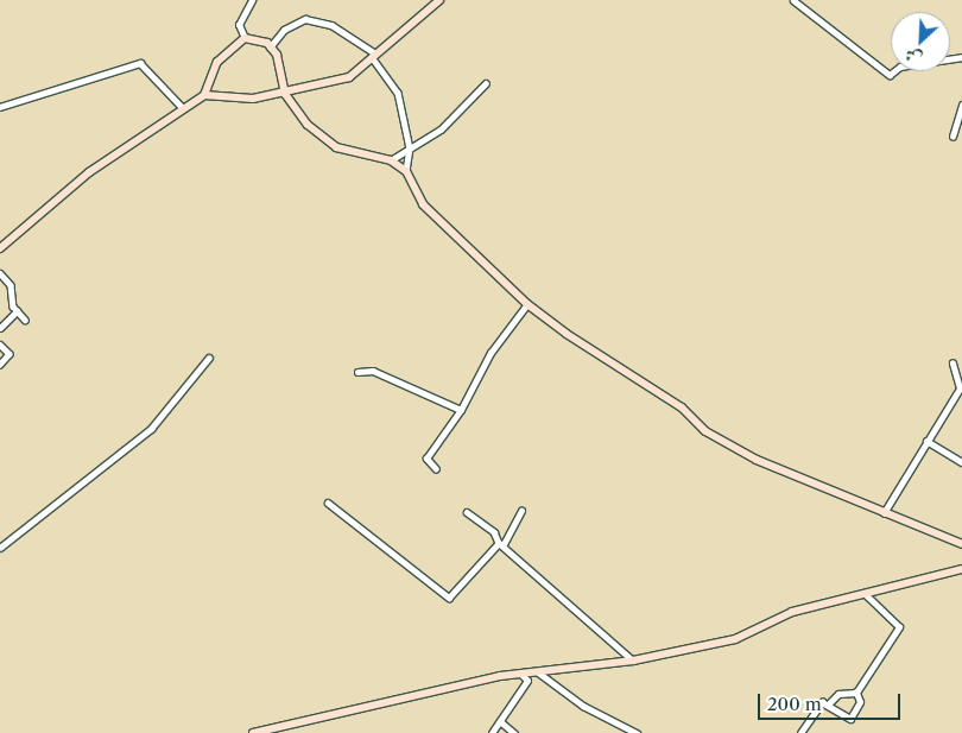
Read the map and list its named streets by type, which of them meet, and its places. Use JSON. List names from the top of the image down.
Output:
{
  "scale_bar": "200 m",
  "north": "bottom left"
}
